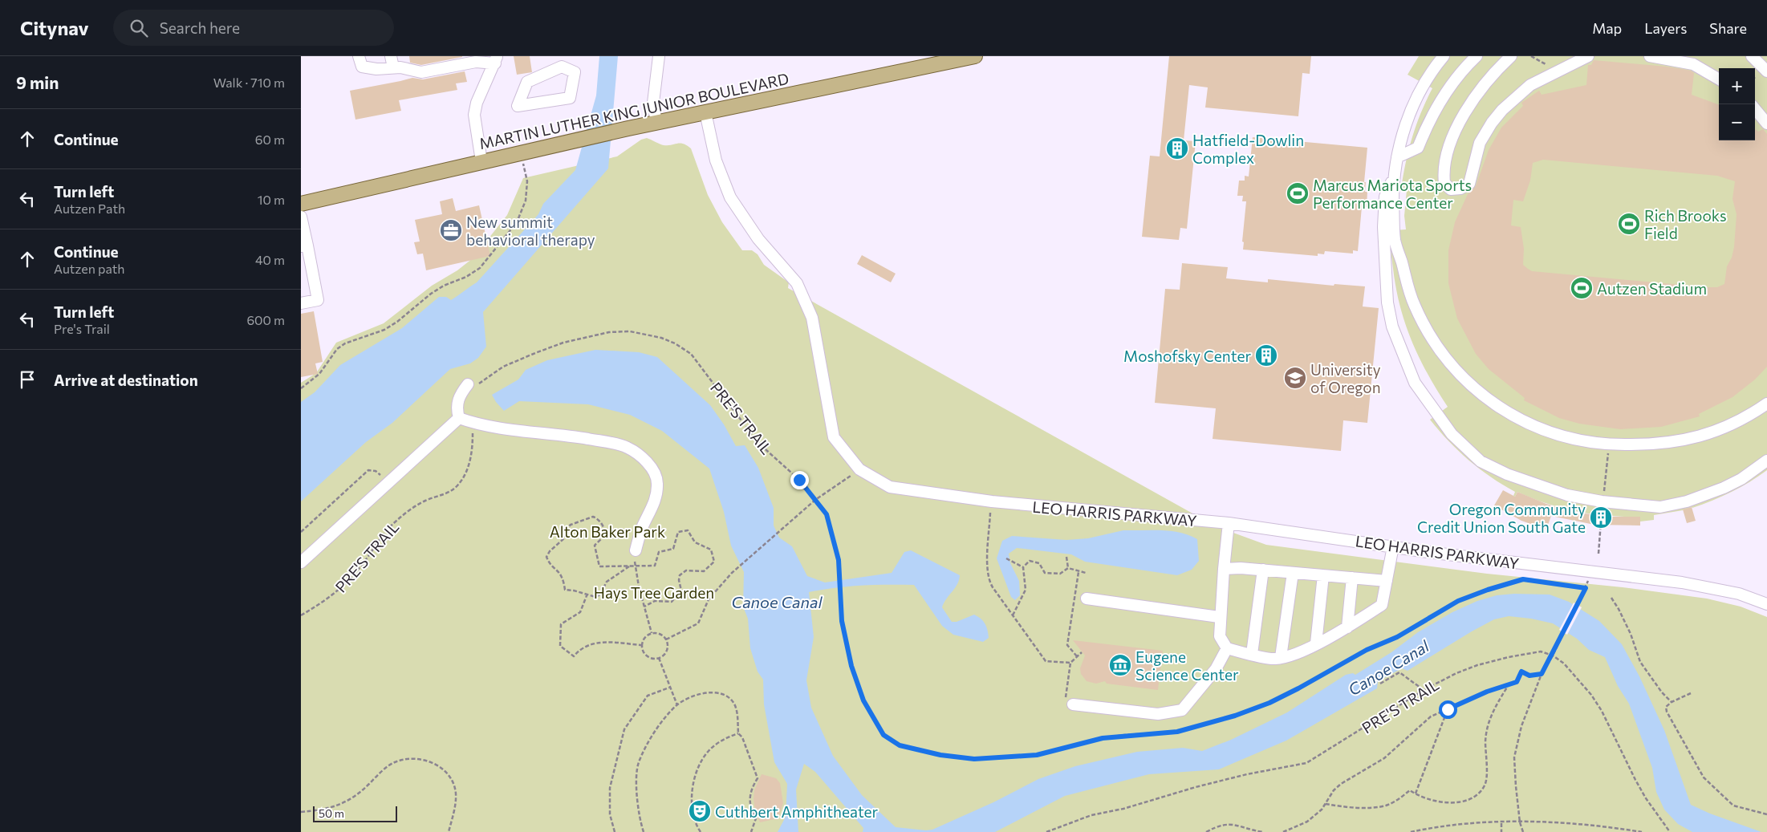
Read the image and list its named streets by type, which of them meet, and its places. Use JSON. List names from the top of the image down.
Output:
{
  "streets": {
    "main road": ["MARTIN LUTHER KING JUNIOR BOULEVARD"],
    "street": ["LEO HARRIS PARKWAY"],
    "path": ["PRE'S TRAIL"]
  },
  "crossings": [
    ["MARTIN LUTHER KING JUNIOR BOULEVARD", "LEO HARRIS PARKWAY"]
  ],
  "water": ["Canoe Canal"],
  "parks": ["Alton Baker Park", "Hays Tree Garden"],
  "places": {
    "building": ["Hatfield-Dowlin Complex", "Moshofsky Center", "Oregon Community Credit Union South Gate"],
    "sports": ["Marcus Mariota Sports Performance Center", "Rich Brooks Field", "Autzen Stadium"],
    "office": ["New summit behavioral therapy"],
    "school or university": ["University of Oregon"],
    "museum": ["Eugene Science Center"],
    "theatre": ["Cuthbert Amphitheater"]
  },
  "scale_bar": "50 m",
  "page": {
    "header": "Citynav",
    "search": "Search here",
    "nav": ["Map", "Layers", "Share"],
    "heading": ["9 min", "Walk · 710 m"],
    "map_buttons": ["+", "−"],
    "list": [
      ["Continue", "60 m"],
      ["Turn left", "Autzen Path", "10 m"],
      ["Continue", "Autzen path", "40 m"],
      ["Turn left", "Pre's Trail", "600 m"],
      "Arrive at destination"
    ],
    "scale": "50 m"
  }
}
